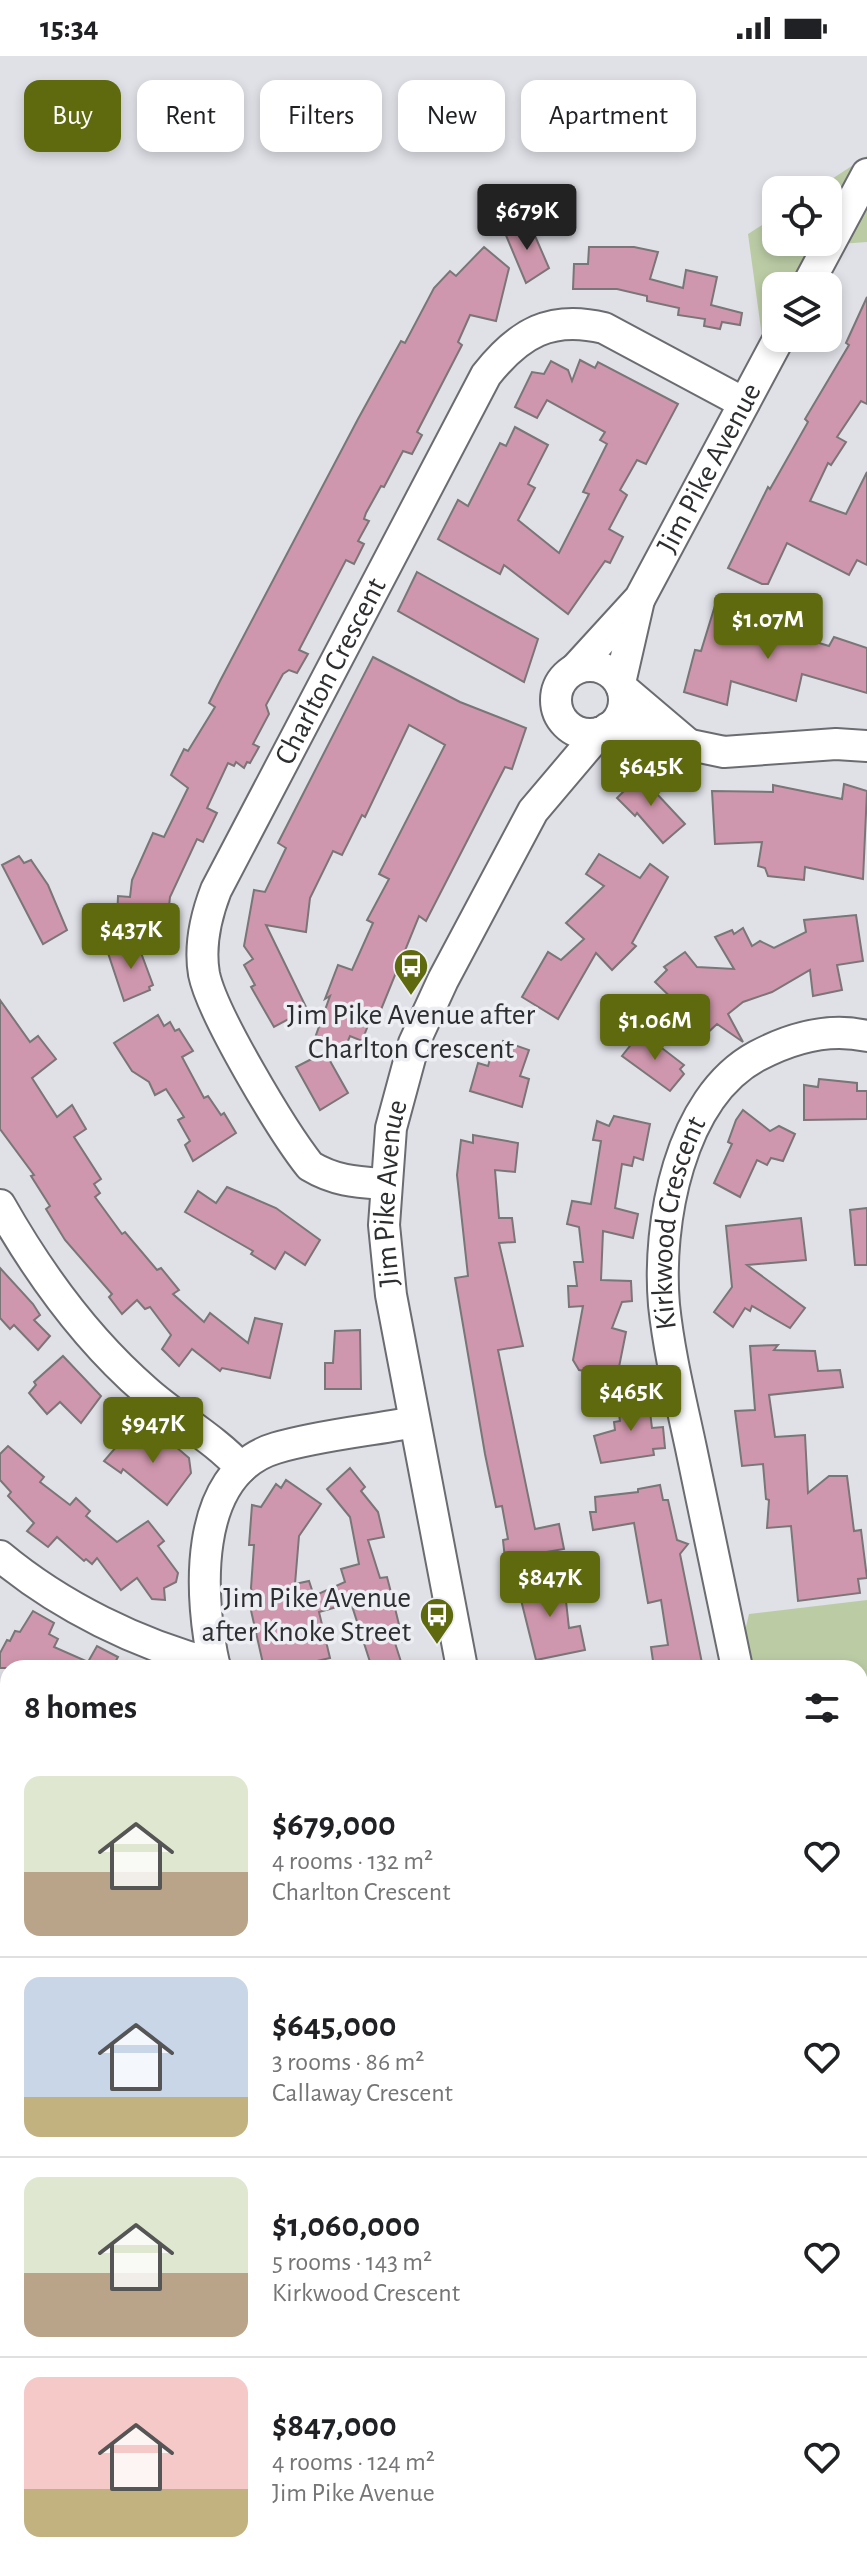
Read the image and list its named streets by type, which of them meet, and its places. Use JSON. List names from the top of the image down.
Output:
{
  "streets": {
    "street": ["Jim Pike Avenue", "Charlton Crescent", "Kirkwood Crescent"]
  },
  "crossings": [
    ["Jim Pike Avenue", "Charlton Crescent"]
  ],
  "places": {
    "bus stop": ["Jim Pike Avenue after Charlton Crescent", "Jim Pike Avenue after Knoke Street"]
  },
  "page": {
    "status": "15:34",
    "chip": [
      "Buy",
      "Rent",
      "Filters",
      "New",
      "Apartment"
    ],
    "price": [
      "$679K",
      "$1.07M",
      "$645K",
      "$437K",
      "$1.06M",
      "$465K",
      "$947K",
      "$847K"
    ],
    "heading": "8 homes",
    "list": [
      {
        "name": "$679,000",
        "note": "4 rooms · 132 m² · Charlton Crescent"
      },
      {
        "name": "$645,000",
        "note": "3 rooms · 86 m² · Callaway Crescent"
      },
      {
        "name": "$1,060,000",
        "note": "5 rooms · 143 m² · Kirkwood Crescent"
      },
      {
        "name": "$847,000",
        "note": "4 rooms · 124 m² · Jim Pike Avenue"
      }
    ]
  }
}
